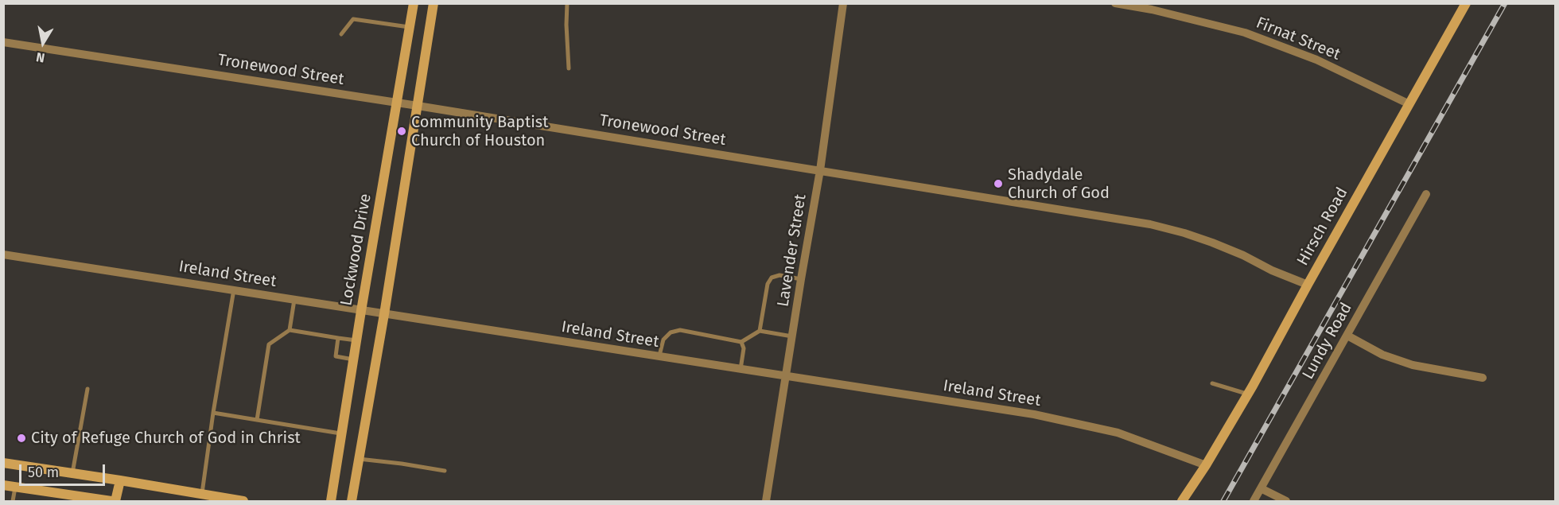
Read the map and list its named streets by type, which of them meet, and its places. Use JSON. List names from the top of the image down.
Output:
{
  "streets": {
    "main road": ["Hirsch Road", "Lockwood Drive"],
    "street": [
      "Firnat Street",
      "Tronewood Street",
      "Lavender Street",
      "Ireland Street",
      "Lundy Road"
    ]
  },
  "crossings": [
    ["Firnat Street", "Hirsch Road"],
    ["Tronewood Street", "Hirsch Road"],
    ["Tronewood Street", "Lockwood Drive"],
    ["Tronewood Street", "Lavender Street"],
    ["Hirsch Road", "Ireland Street"],
    ["Lockwood Drive", "Ireland Street"],
    ["Lavender Street", "Ireland Street"]
  ],
  "places": ["Community Baptist Church of Houston", "Shadydale Church of God", "City of Refuge Church of God in Christ"],
  "scale_bar": "50 m",
  "north": "bottom"
}
